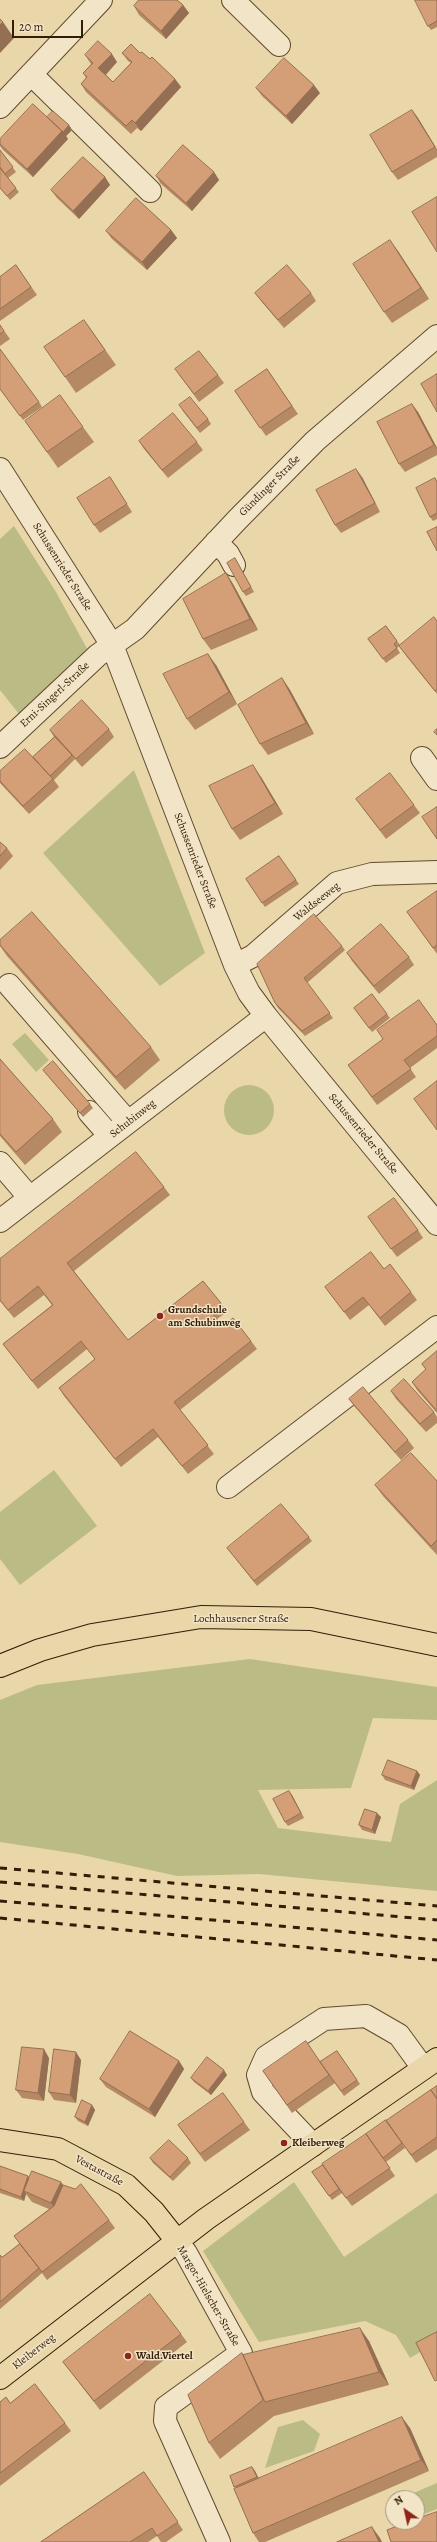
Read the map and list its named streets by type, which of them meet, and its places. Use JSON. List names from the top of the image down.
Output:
{
  "streets": {
    "main road": ["Lochhausener Straße", "Vestastraße", "Kleiberweg"],
    "street": [
      "Gündinger Straße",
      "Schussenrieder Straße",
      "Erni-Singerl-Straße",
      "Waldseeweg",
      "Schubinweg",
      "Margot-Hielscher-Straße"
    ]
  },
  "crossings": [
    ["Gündinger Straße", "Schussenrieder Straße"],
    ["Gündinger Straße", "Erni-Singerl-Straße"],
    ["Schussenrieder Straße", "Erni-Singerl-Straße"],
    ["Schussenrieder Straße", "Waldseeweg"],
    ["Schussenrieder Straße", "Schubinweg"],
    ["Vestastraße", "Margot-Hielscher-Straße"],
    ["Vestastraße", "Kleiberweg"],
    ["Margot-Hielscher-Straße", "Kleiberweg"]
  ],
  "places": ["Grundschule am Schubinweg", "Kleiberweg", "Wald.Viertel"],
  "scale_bar": "20 m",
  "north": "top left"
}
